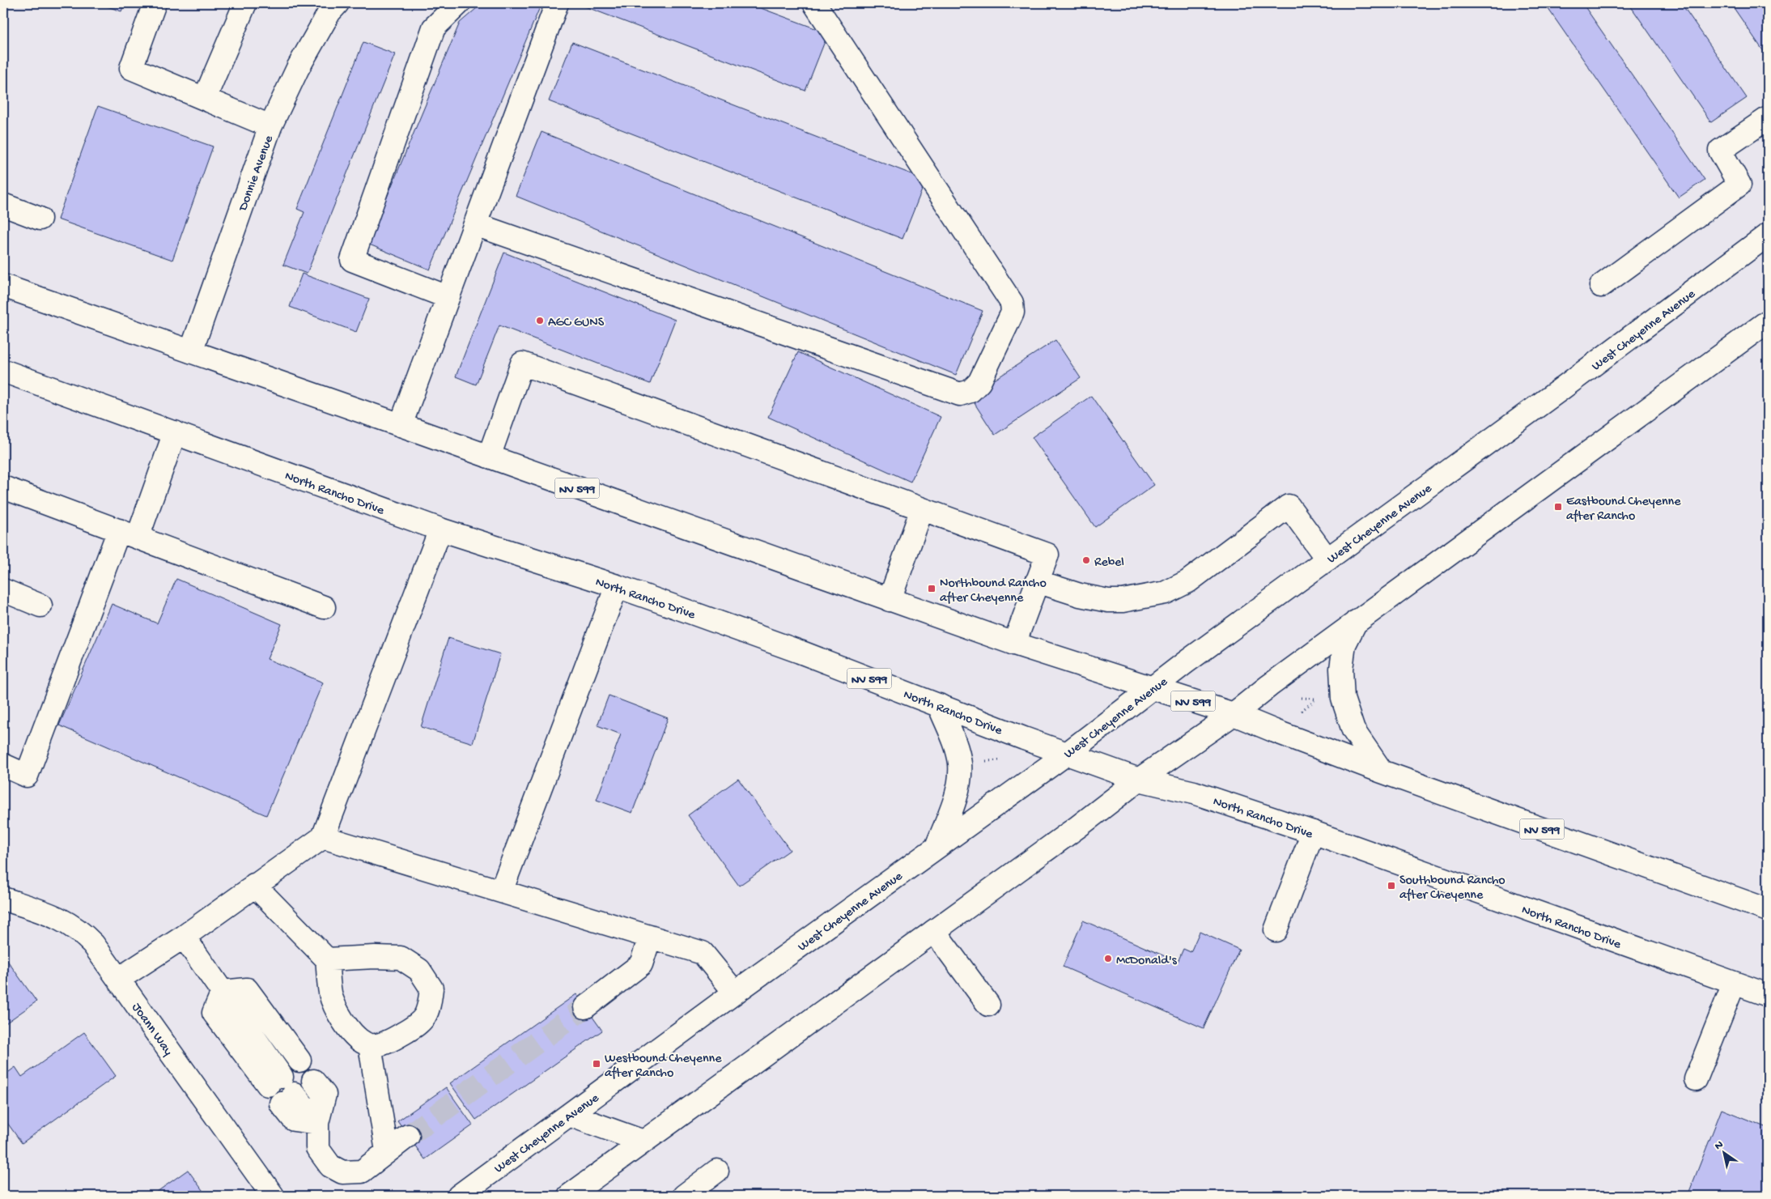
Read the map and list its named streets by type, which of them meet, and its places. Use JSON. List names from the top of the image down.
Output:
{
  "streets": {
    "main road": [
      "Donnie Avenue",
      "West Cheyenne Avenue",
      "NV 599",
      "North Rancho Drive",
      "Joann Way"
    ]
  },
  "crossings": [
    ["Donnie Avenue", "NV 599"],
    ["West Cheyenne Avenue", "NV 599"],
    ["West Cheyenne Avenue", "North Rancho Drive"]
  ],
  "places": {
    "other": ["AGC GUNS", "Rebel", "McDonald's"],
    "transit": [
      "Eastbound Cheyenne after Rancho",
      "Northbound Rancho after Cheyenne",
      "Southbound Rancho after Cheyenne",
      "Westbound Cheyenne after Rancho"
    ]
  },
  "north": "top left"
}
